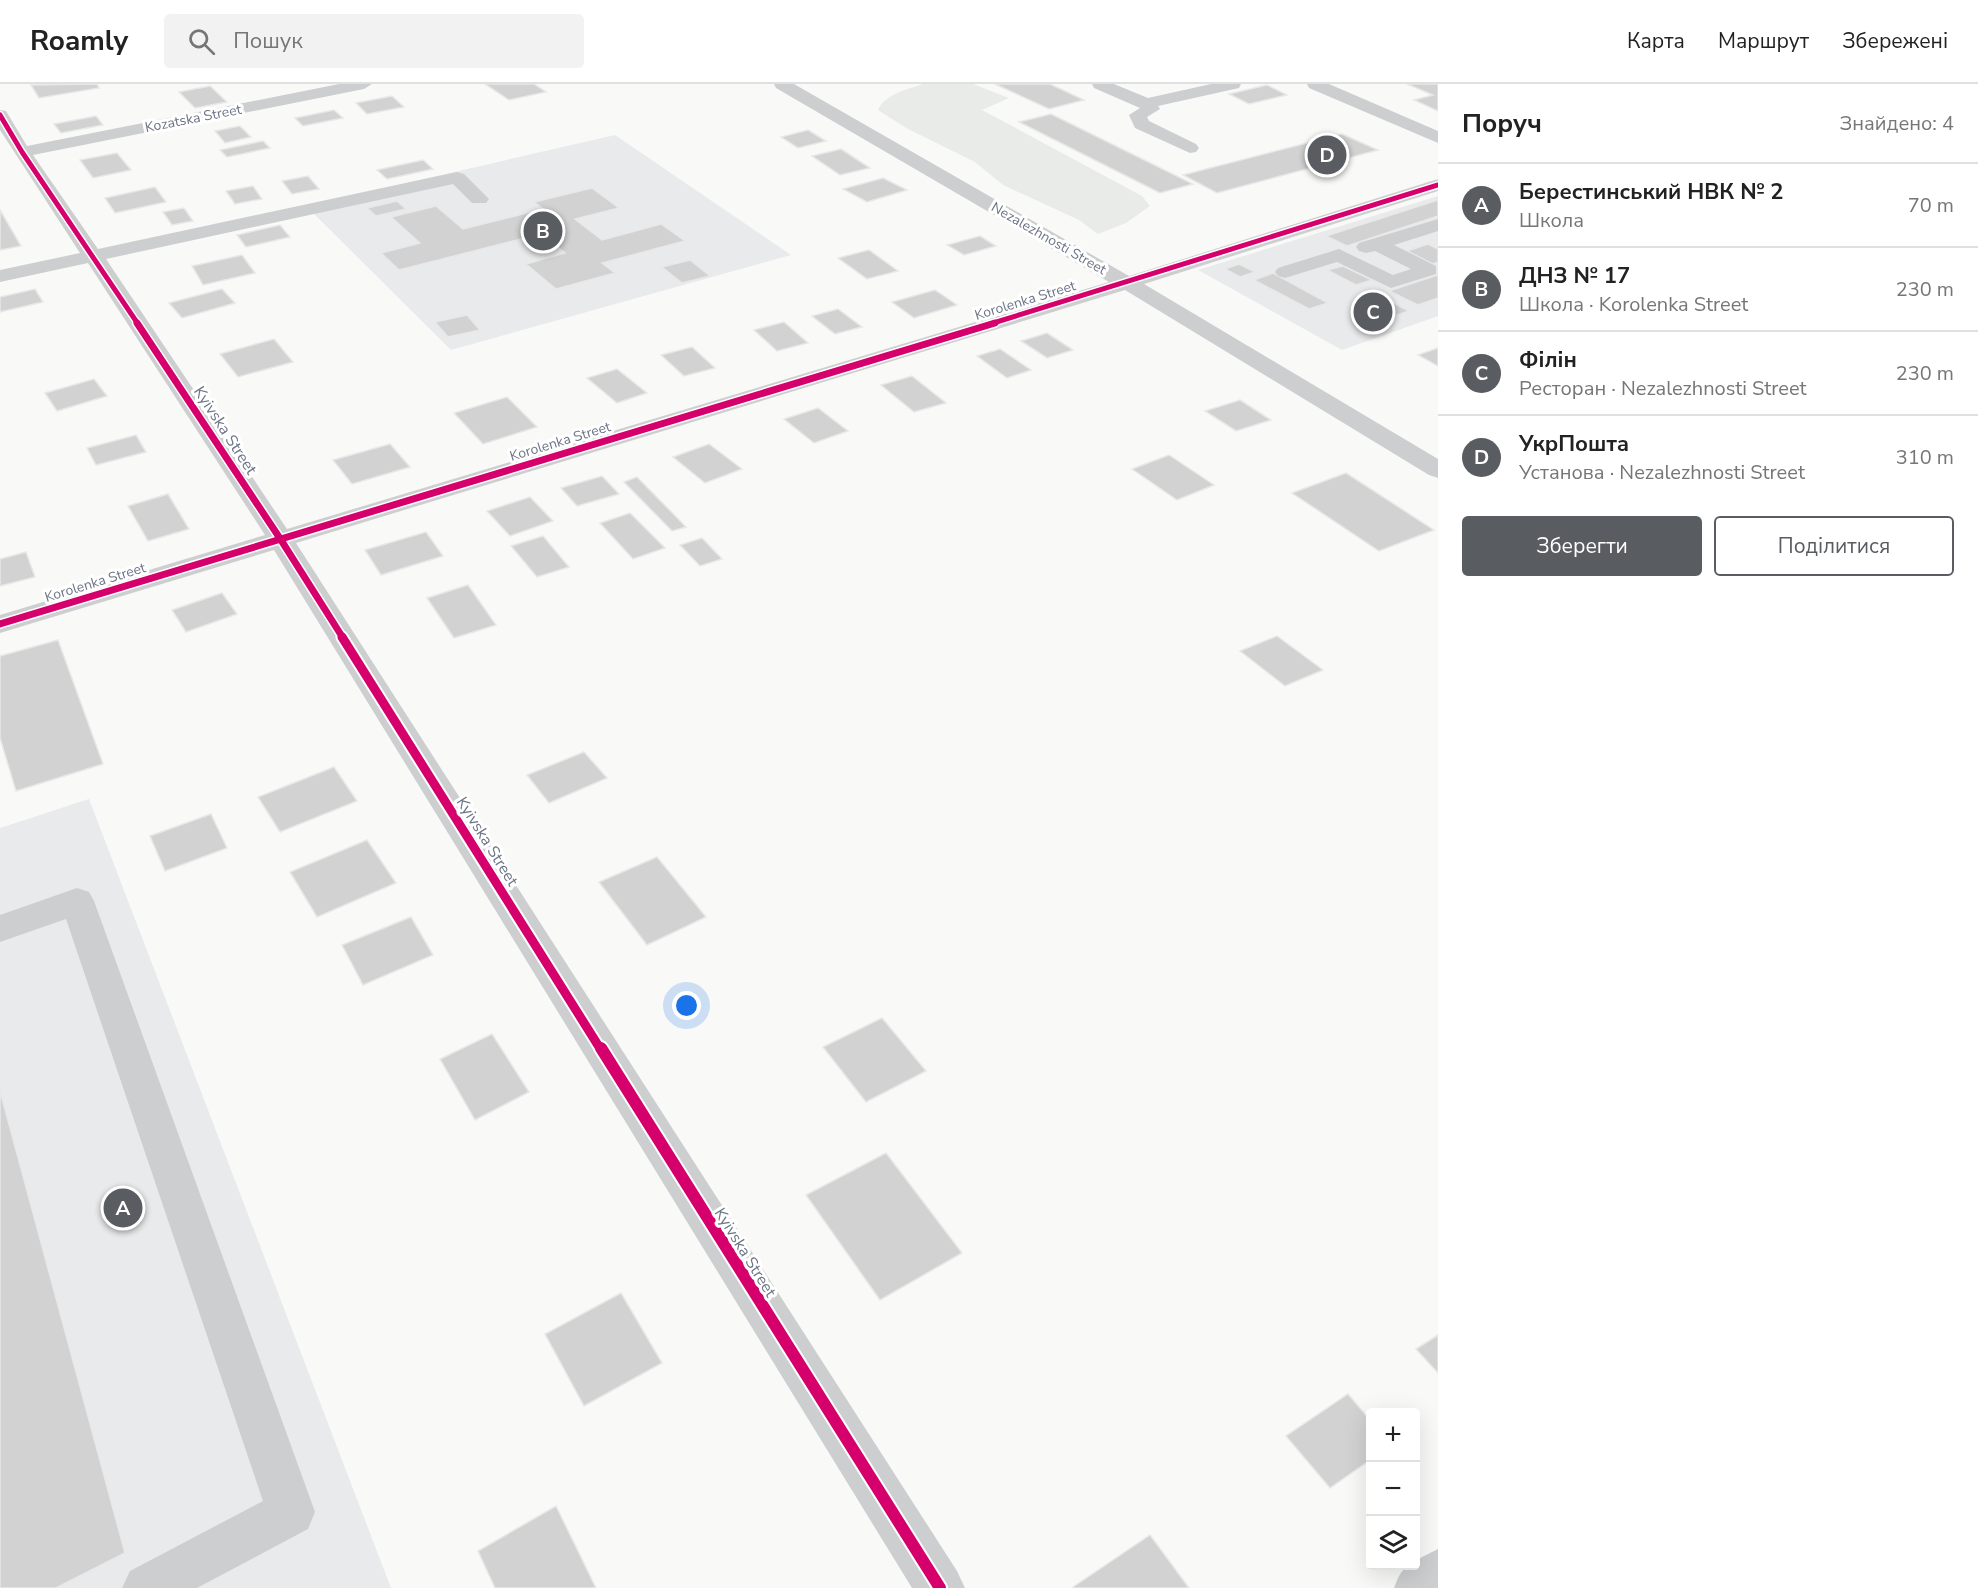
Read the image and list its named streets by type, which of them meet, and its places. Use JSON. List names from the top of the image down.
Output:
{
  "streets": {
    "street": [
      "Kozatska Street",
      "Nezalezhnosti Street",
      "Korolenka Street",
      "Kyivska Street"
    ]
  },
  "crossings": [
    ["Kozatska Street", "Kyivska Street"],
    ["Nezalezhnosti Street", "Korolenka Street"],
    ["Korolenka Street", "Kyivska Street"]
  ],
  "page": {
    "header": "Roamly",
    "search": "Пошук",
    "nav": ["Карта", "Маршрут", "Збережені"],
    "heading": ["Поруч", "Знайдено: 4"],
    "pins": [
      "D",
      "B",
      "C",
      "A"
    ],
    "list": [
      {
        "mark": "A",
        "name": "Берестинський НВК № 2",
        "note": "Школа",
        "value": "70 m"
      },
      {
        "mark": "B",
        "name": "ДНЗ № 17",
        "note": "Школа · Korolenka Street",
        "value": "230 m"
      },
      {
        "mark": "C",
        "name": "Філін",
        "note": "Ресторан · Nezalezhnosti Street",
        "value": "230 m"
      },
      {
        "mark": "D",
        "name": "УкрПошта",
        "note": "Установа · Nezalezhnosti Street",
        "value": "310 m"
      }
    ],
    "buttons": ["Зберегти", "Поділитися"],
    "map_buttons": ["+", "−"]
  }
}
